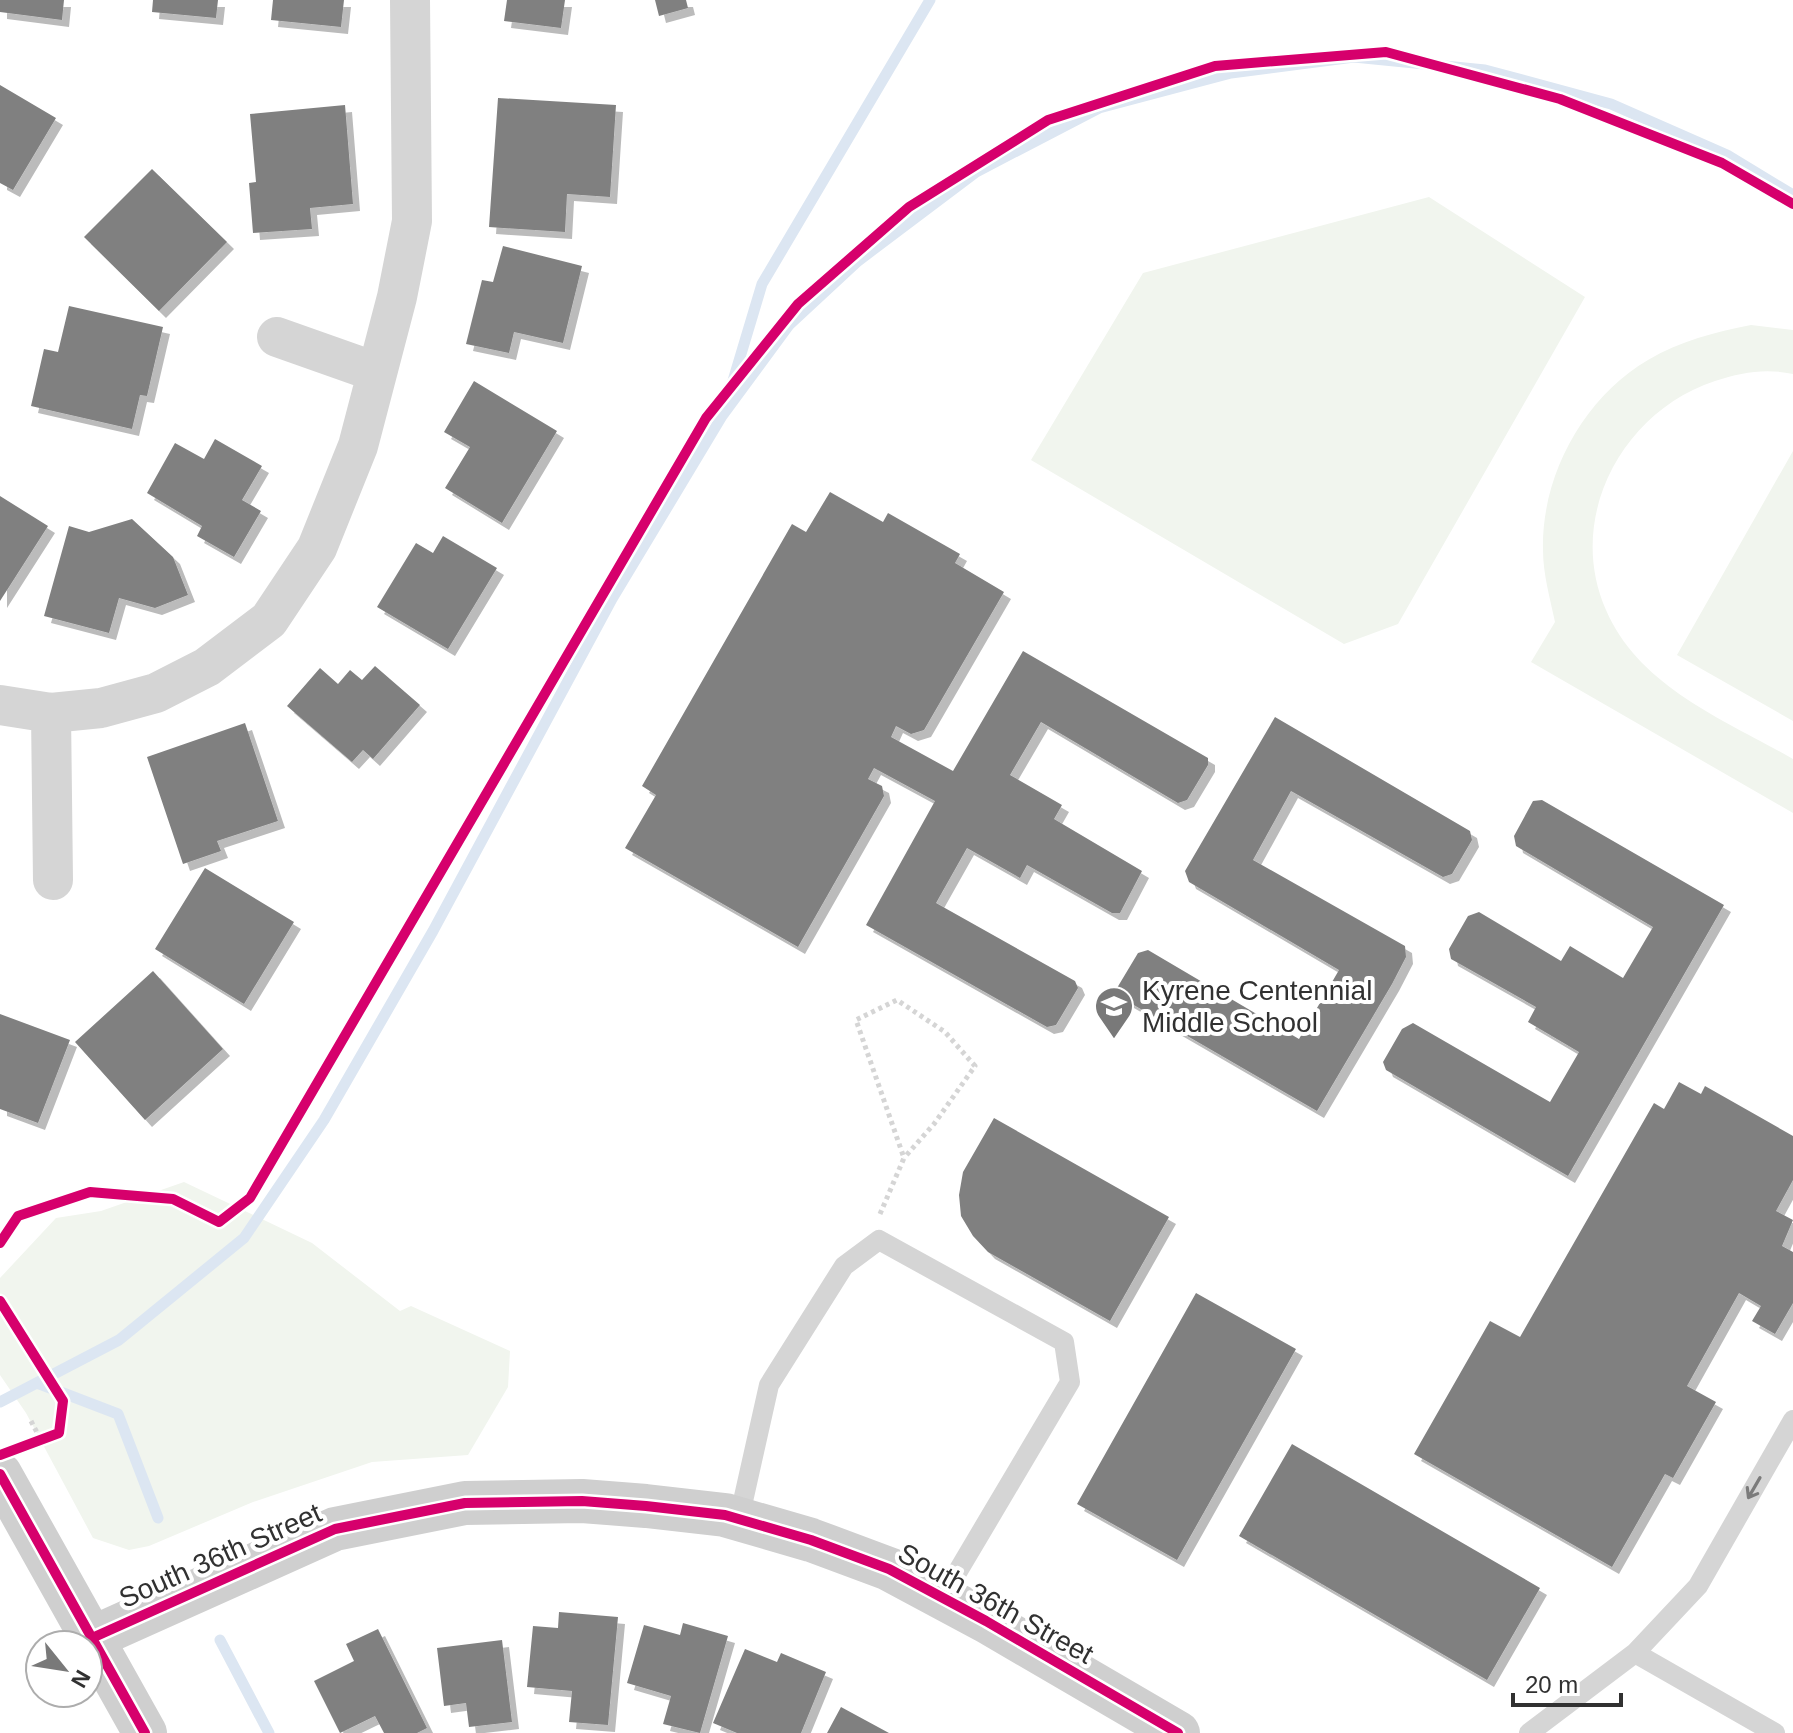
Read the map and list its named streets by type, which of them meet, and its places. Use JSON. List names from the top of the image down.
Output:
{
  "streets": {
    "street": ["South 36th Street"]
  },
  "places": {
    "school or university": ["Kyrene Centennial Middle School"]
  },
  "scale_bar": "20 m",
  "north": "bottom right"
}
